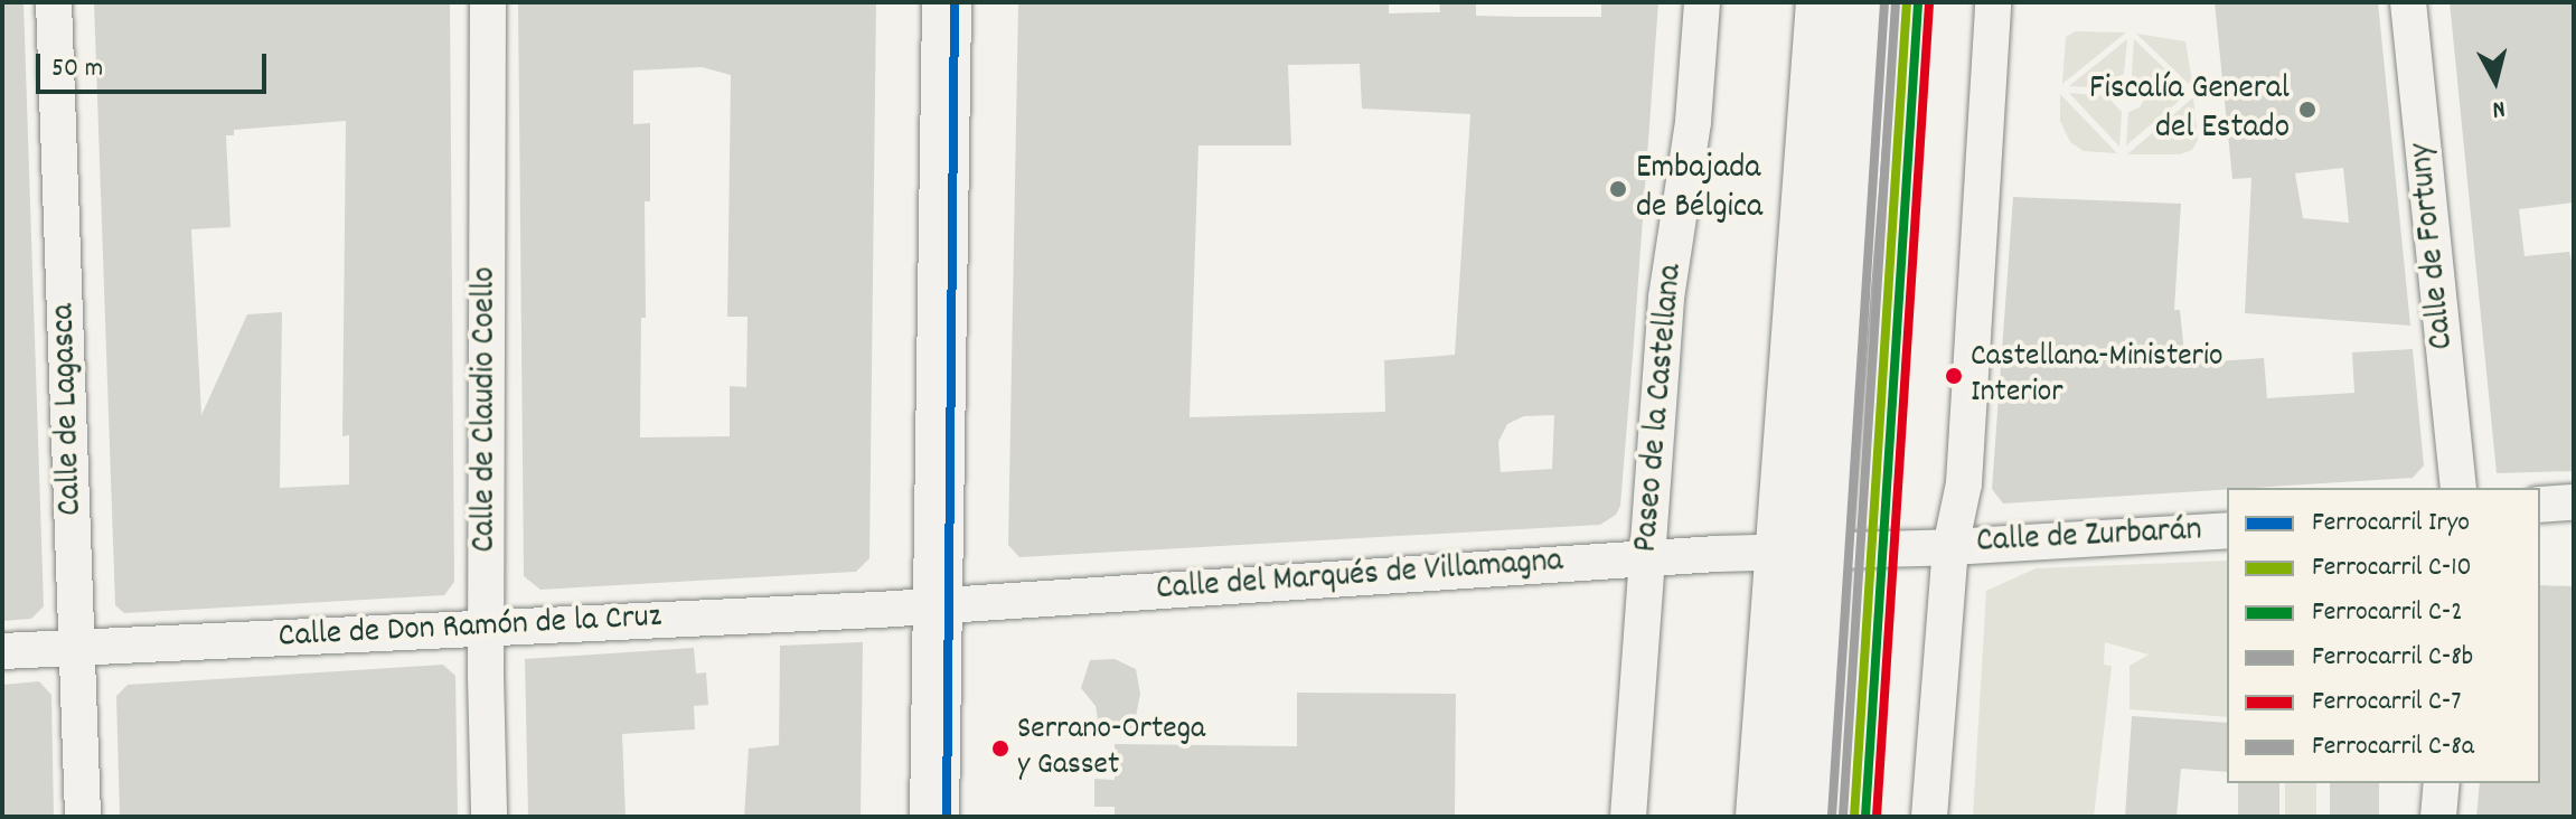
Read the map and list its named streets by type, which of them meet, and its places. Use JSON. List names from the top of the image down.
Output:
{
  "streets": {
    "street": [
      "Calle de Fortuny",
      "Paseo de la Castellana",
      "Calle de Lagasca",
      "Calle de Claudio Coello",
      "Calle de Zurbarán",
      "Calle del Marqués de Villamagna",
      "Calle de Don Ramón de la Cruz"
    ]
  },
  "crossings": [
    ["Paseo de la Castellana", "Calle del Marqués de Villamagna"],
    ["Calle de Lagasca", "Calle de Don Ramón de la Cruz"],
    ["Calle de Claudio Coello", "Calle de Don Ramón de la Cruz"],
    ["Calle de Zurbarán", "Calle del Marqués de Villamagna"],
    ["Calle del Marqués de Villamagna", "Calle de Don Ramón de la Cruz"]
  ],
  "places": [
    "Fiscalía General del Estado",
    "Embajada de Bélgica",
    "Castellana-Ministerio Interior",
    "Serrano-Ortega y Gasset"
  ],
  "lines": [
    "rail line Iryo",
    "rail line C-10",
    "rail line C-8b",
    "rail line C-8a",
    "rail line C-2",
    "rail line C-7"
  ],
  "legend": [
    "Ferrocarril Iryo",
    "Ferrocarril C-10",
    "Ferrocarril C-2",
    "Ferrocarril C-8b",
    "Ferrocarril C-7",
    "Ferrocarril C-8a"
  ],
  "scale_bar": "50 m",
  "north": "bottom"
}
